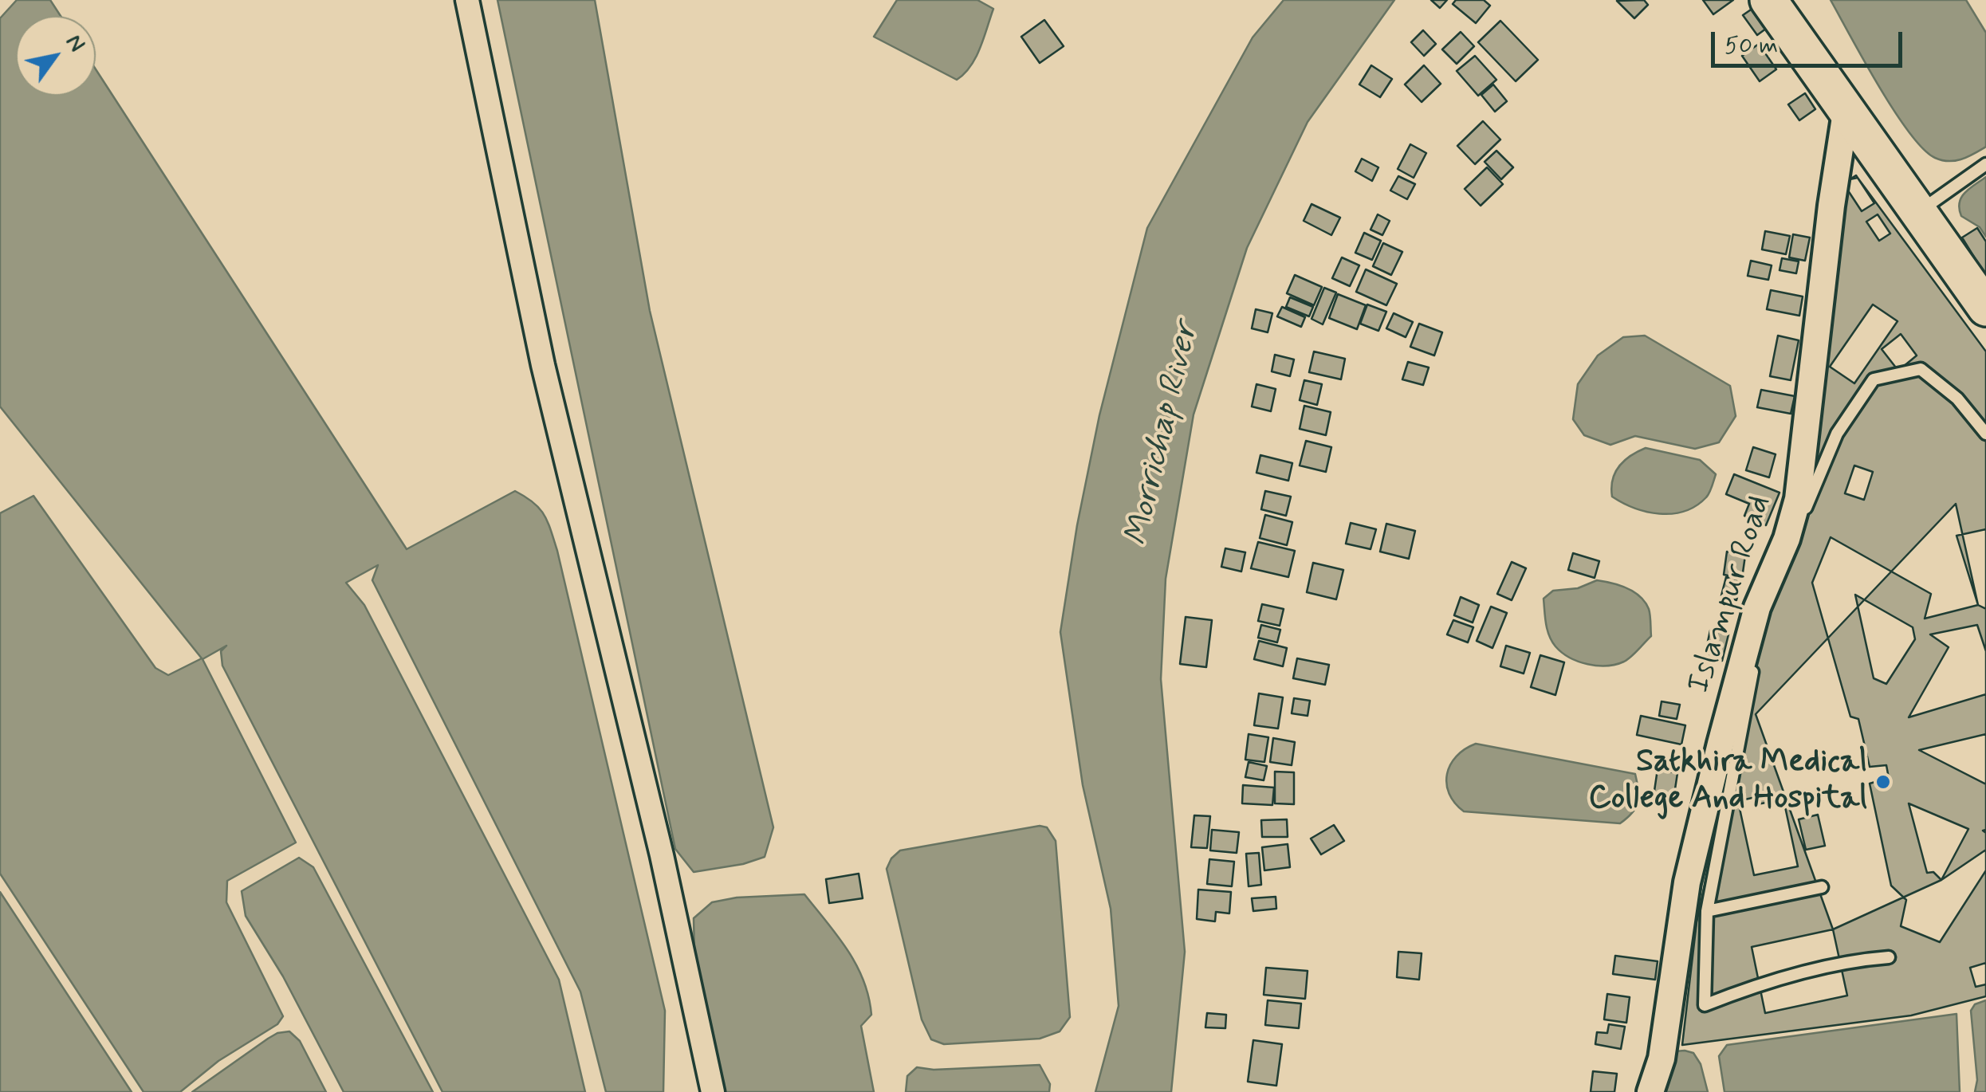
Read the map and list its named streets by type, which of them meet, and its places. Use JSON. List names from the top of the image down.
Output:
{
  "streets": {
    "street": ["Islampur Road"]
  },
  "water": ["Morrichap River"],
  "places": ["Satkhira Medical College And Hospital"],
  "scale_bar": "50 m",
  "north": "top right"
}
